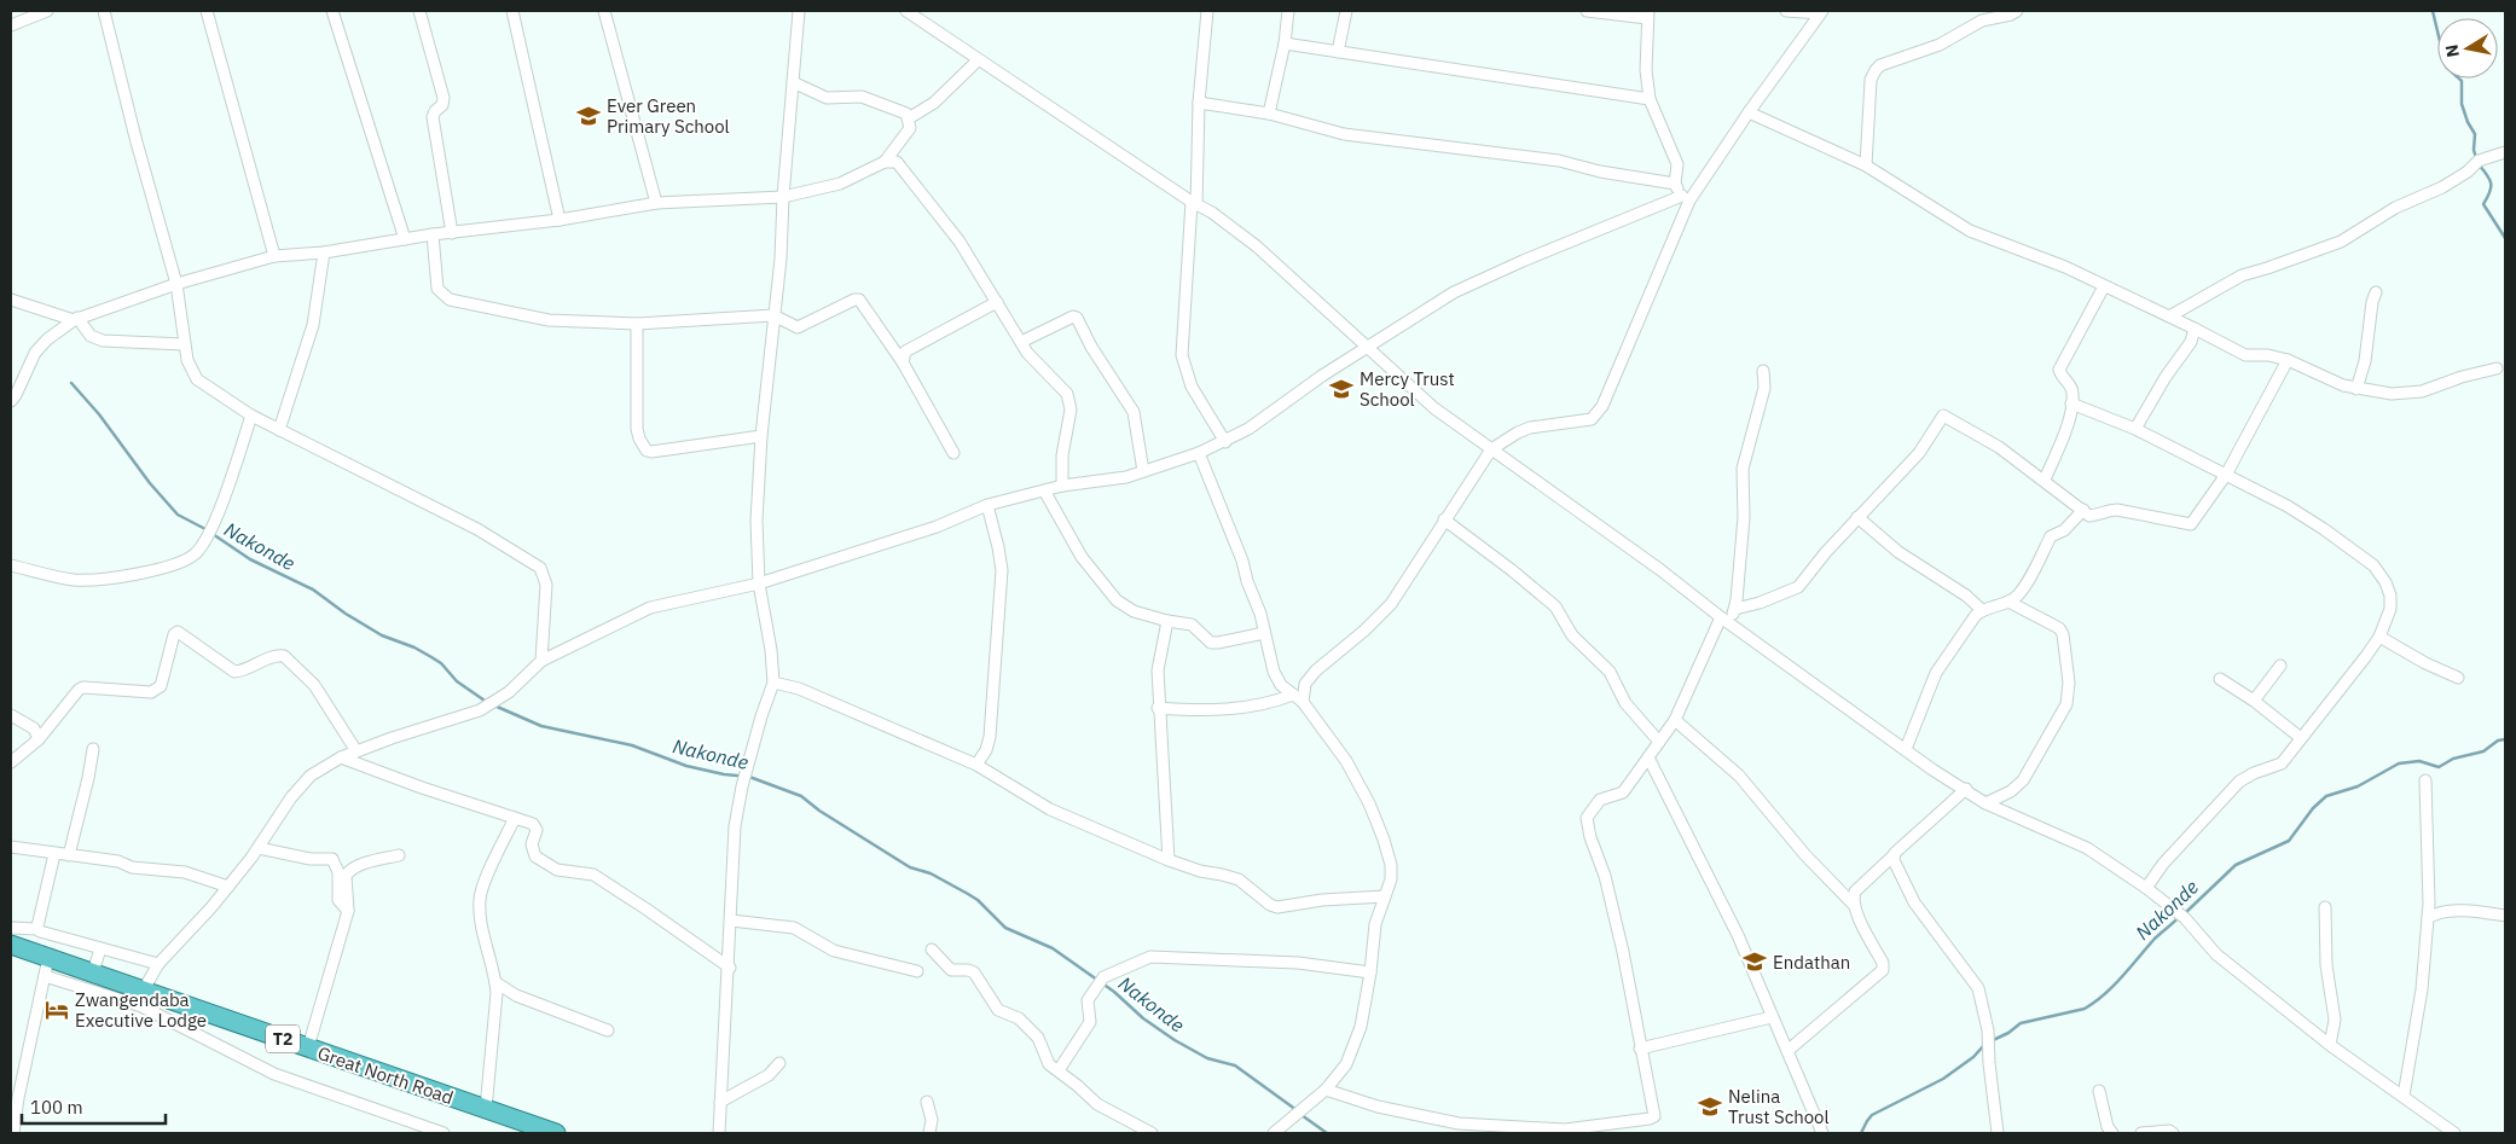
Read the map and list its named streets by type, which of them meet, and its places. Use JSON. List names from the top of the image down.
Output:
{
  "streets": {
    "highway": ["T2", "Great North Road"]
  },
  "water": ["Nakonde"],
  "places": {
    "school or university": [
      "Ever Green Primary School",
      "Mercy Trust School",
      "Endathan",
      "Nelina Trust School"
    ],
    "hotel": ["Zwangendaba Executive Lodge"]
  },
  "scale_bar": "100 m",
  "north": "left"
}
